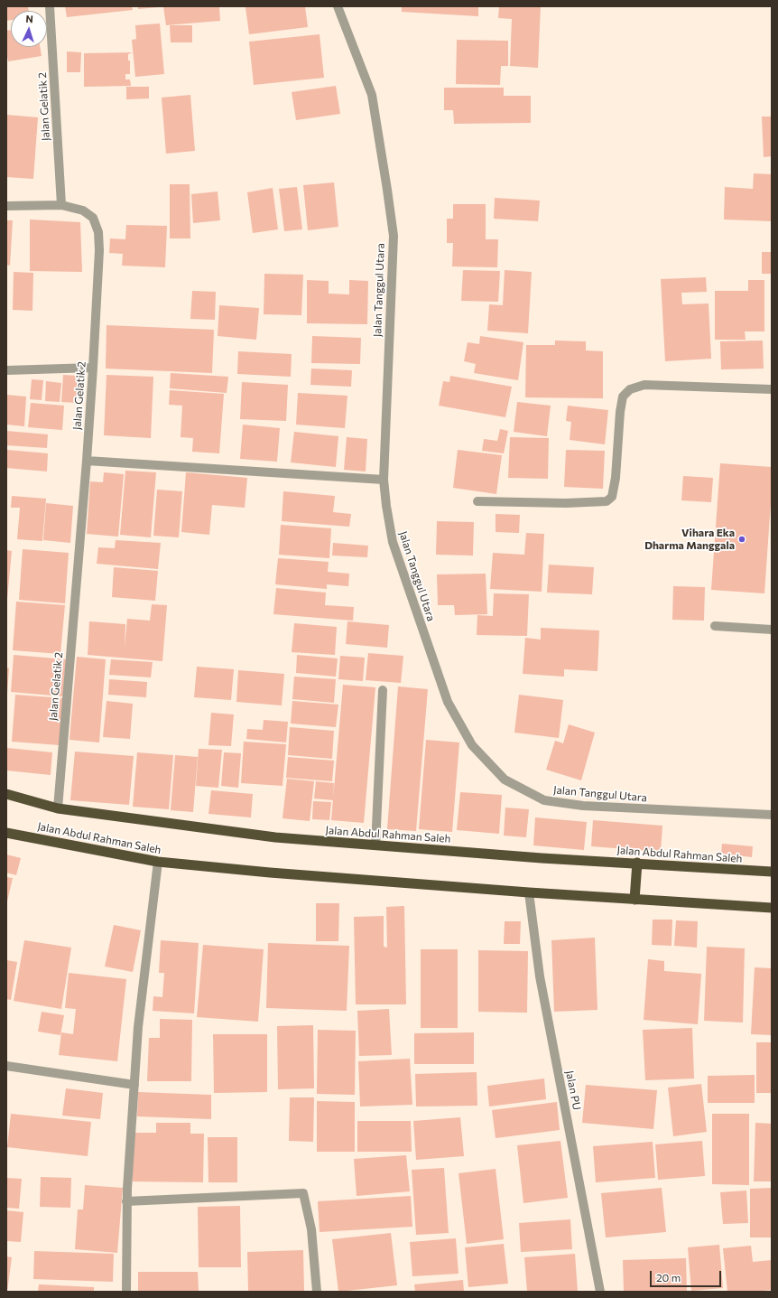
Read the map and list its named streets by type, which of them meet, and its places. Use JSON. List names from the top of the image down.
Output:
{
  "streets": {
    "highway": ["Jalan Abdul Rahman Saleh"],
    "street": ["Jalan Gelatik 2", "Jalan Tanggul Utara", "Jalan PU"]
  },
  "crossings": [
    ["Jalan Gelatik 2", "Jalan Abdul Rahman Saleh"],
    ["Jalan Abdul Rahman Saleh", "Jalan PU"]
  ],
  "places": ["Vihara Eka Dharma Manggala"],
  "scale_bar": "20 m",
  "north": "top"
}
